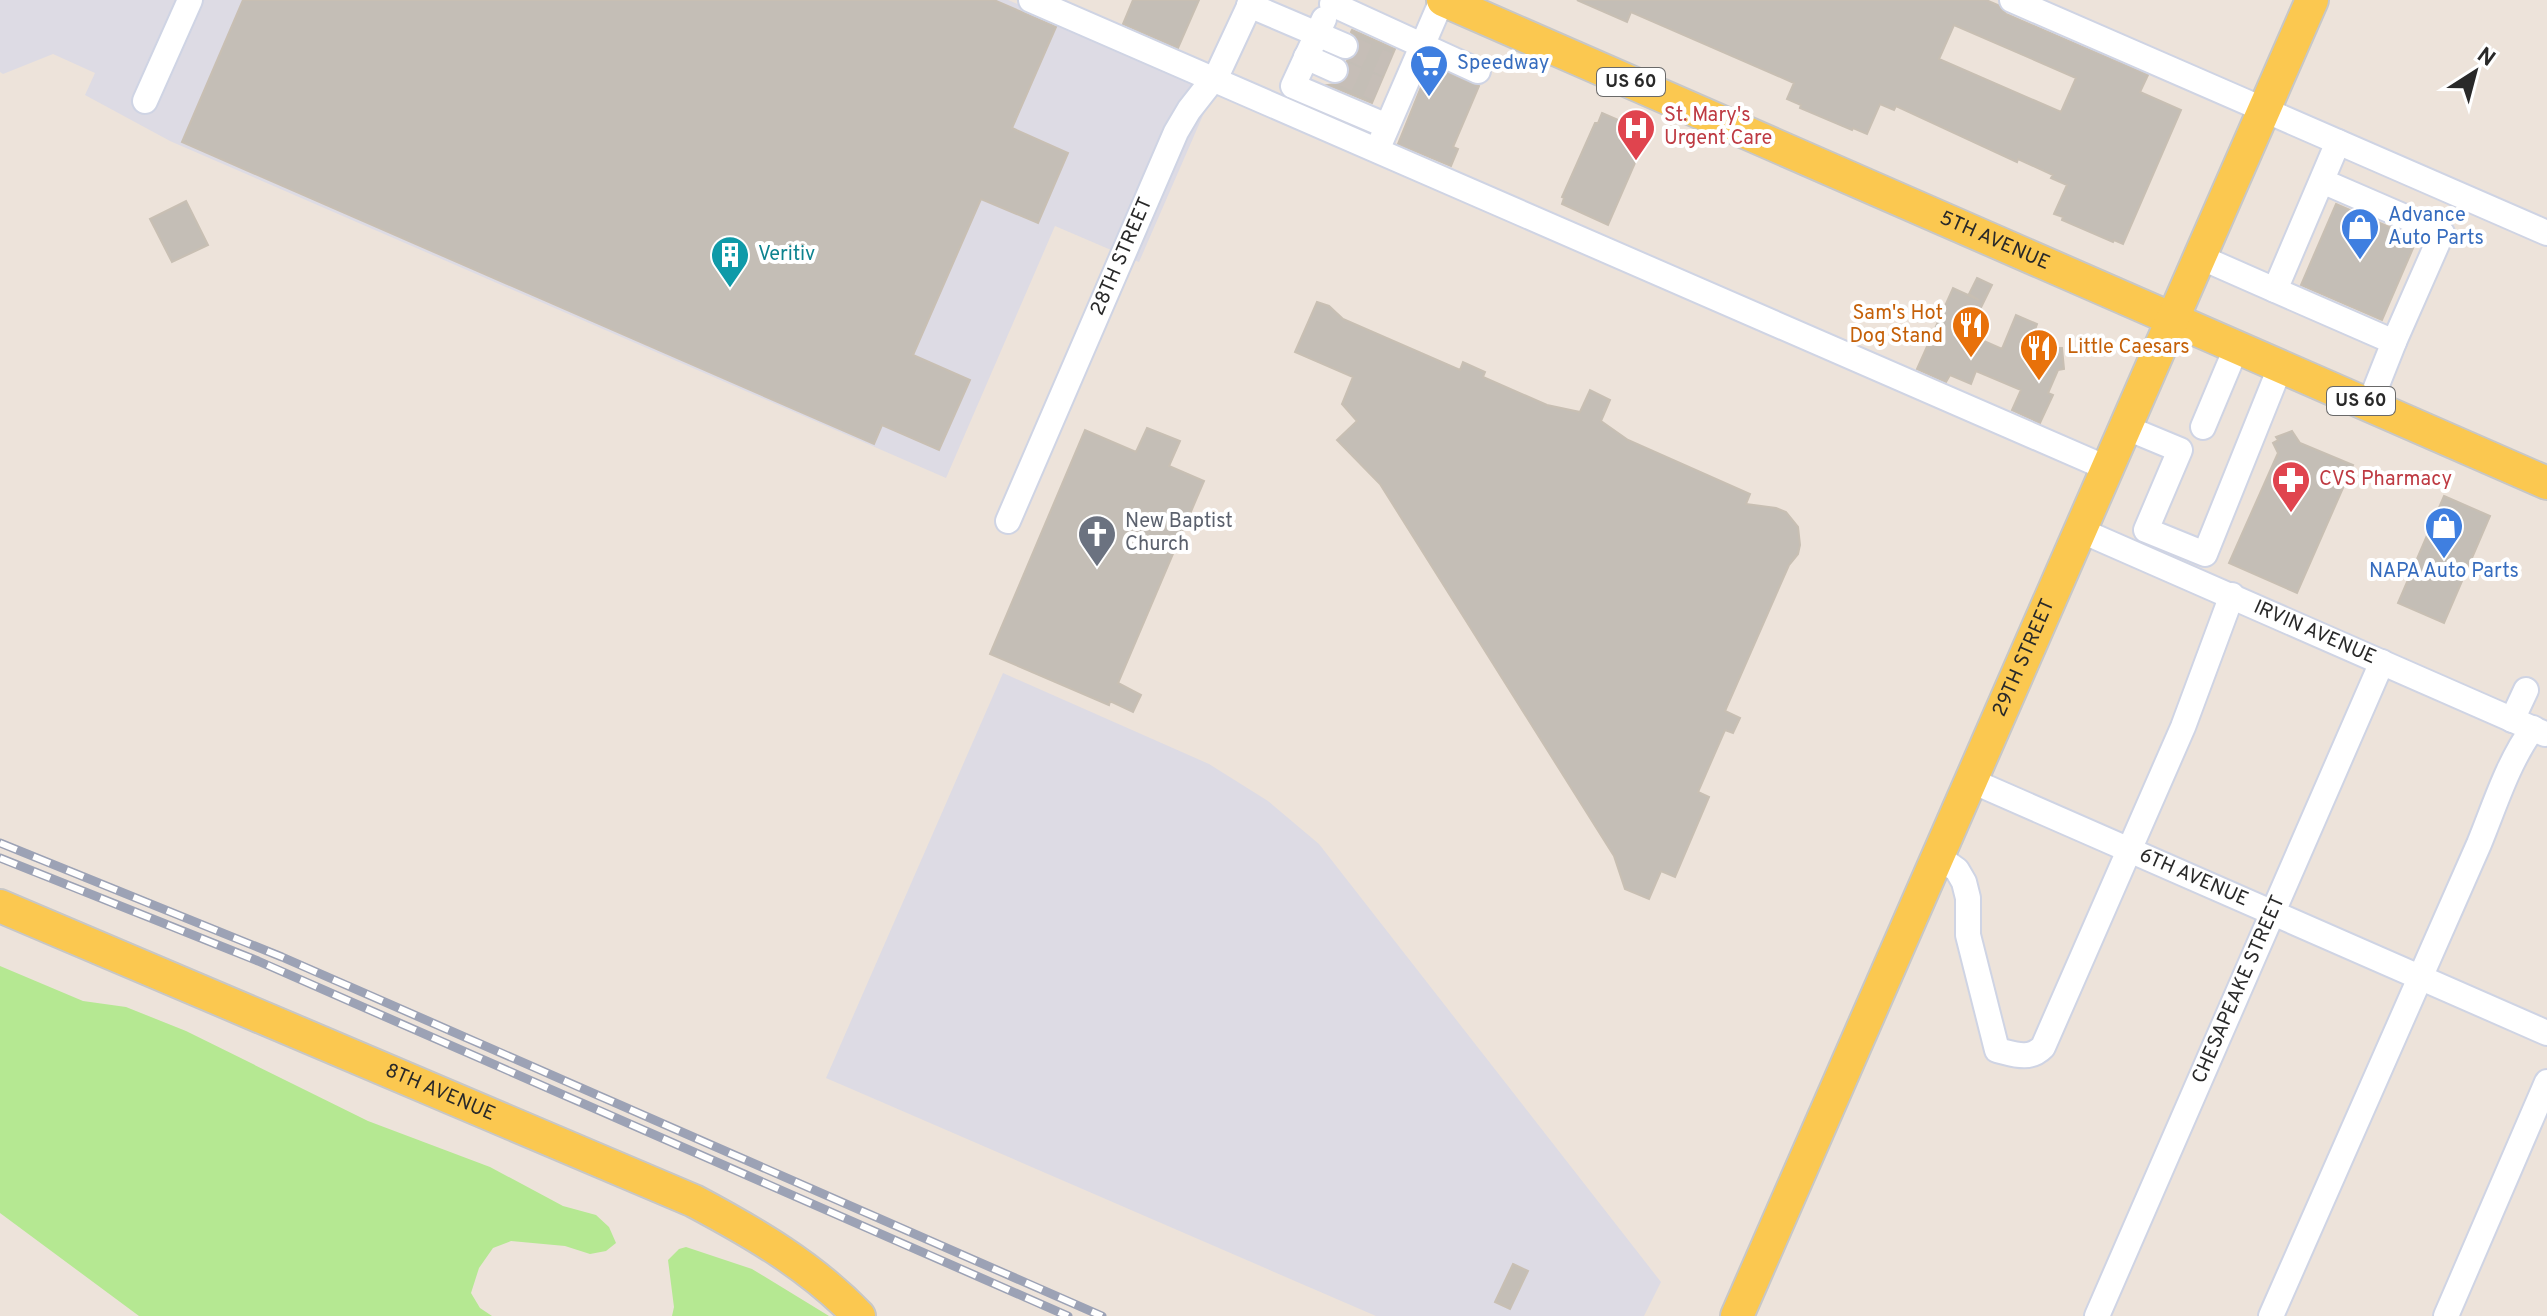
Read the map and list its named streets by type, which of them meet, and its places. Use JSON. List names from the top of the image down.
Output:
{
  "streets": {
    "main road": [
      "US 60",
      "5TH AVENUE",
      "29TH STREET",
      "8TH AVENUE"
    ],
    "street": [
      "28TH STREET",
      "IRVIN AVENUE",
      "6TH AVENUE",
      "CHESAPEAKE STREET"
    ]
  },
  "crossings": [
    ["5TH AVENUE", "29TH STREET"],
    ["IRVIN AVENUE", "29TH STREET"],
    ["IRVIN AVENUE", "CHESAPEAKE STREET"],
    ["29TH STREET", "6TH AVENUE"],
    ["6TH AVENUE", "CHESAPEAKE STREET"]
  ],
  "places": {
    "supermarket": ["Speedway"],
    "hospital": ["St. Mary's Urgent Care"],
    "shop": ["Advance Auto Parts", "NAPA Auto Parts"],
    "building": ["Veritiv"],
    "restaurant": ["Sam's Hot Dog Stand", "Little Caesars"],
    "pharmacy": ["CVS Pharmacy"],
    "church": ["New Baptist Church"]
  },
  "north": "top right"
}
